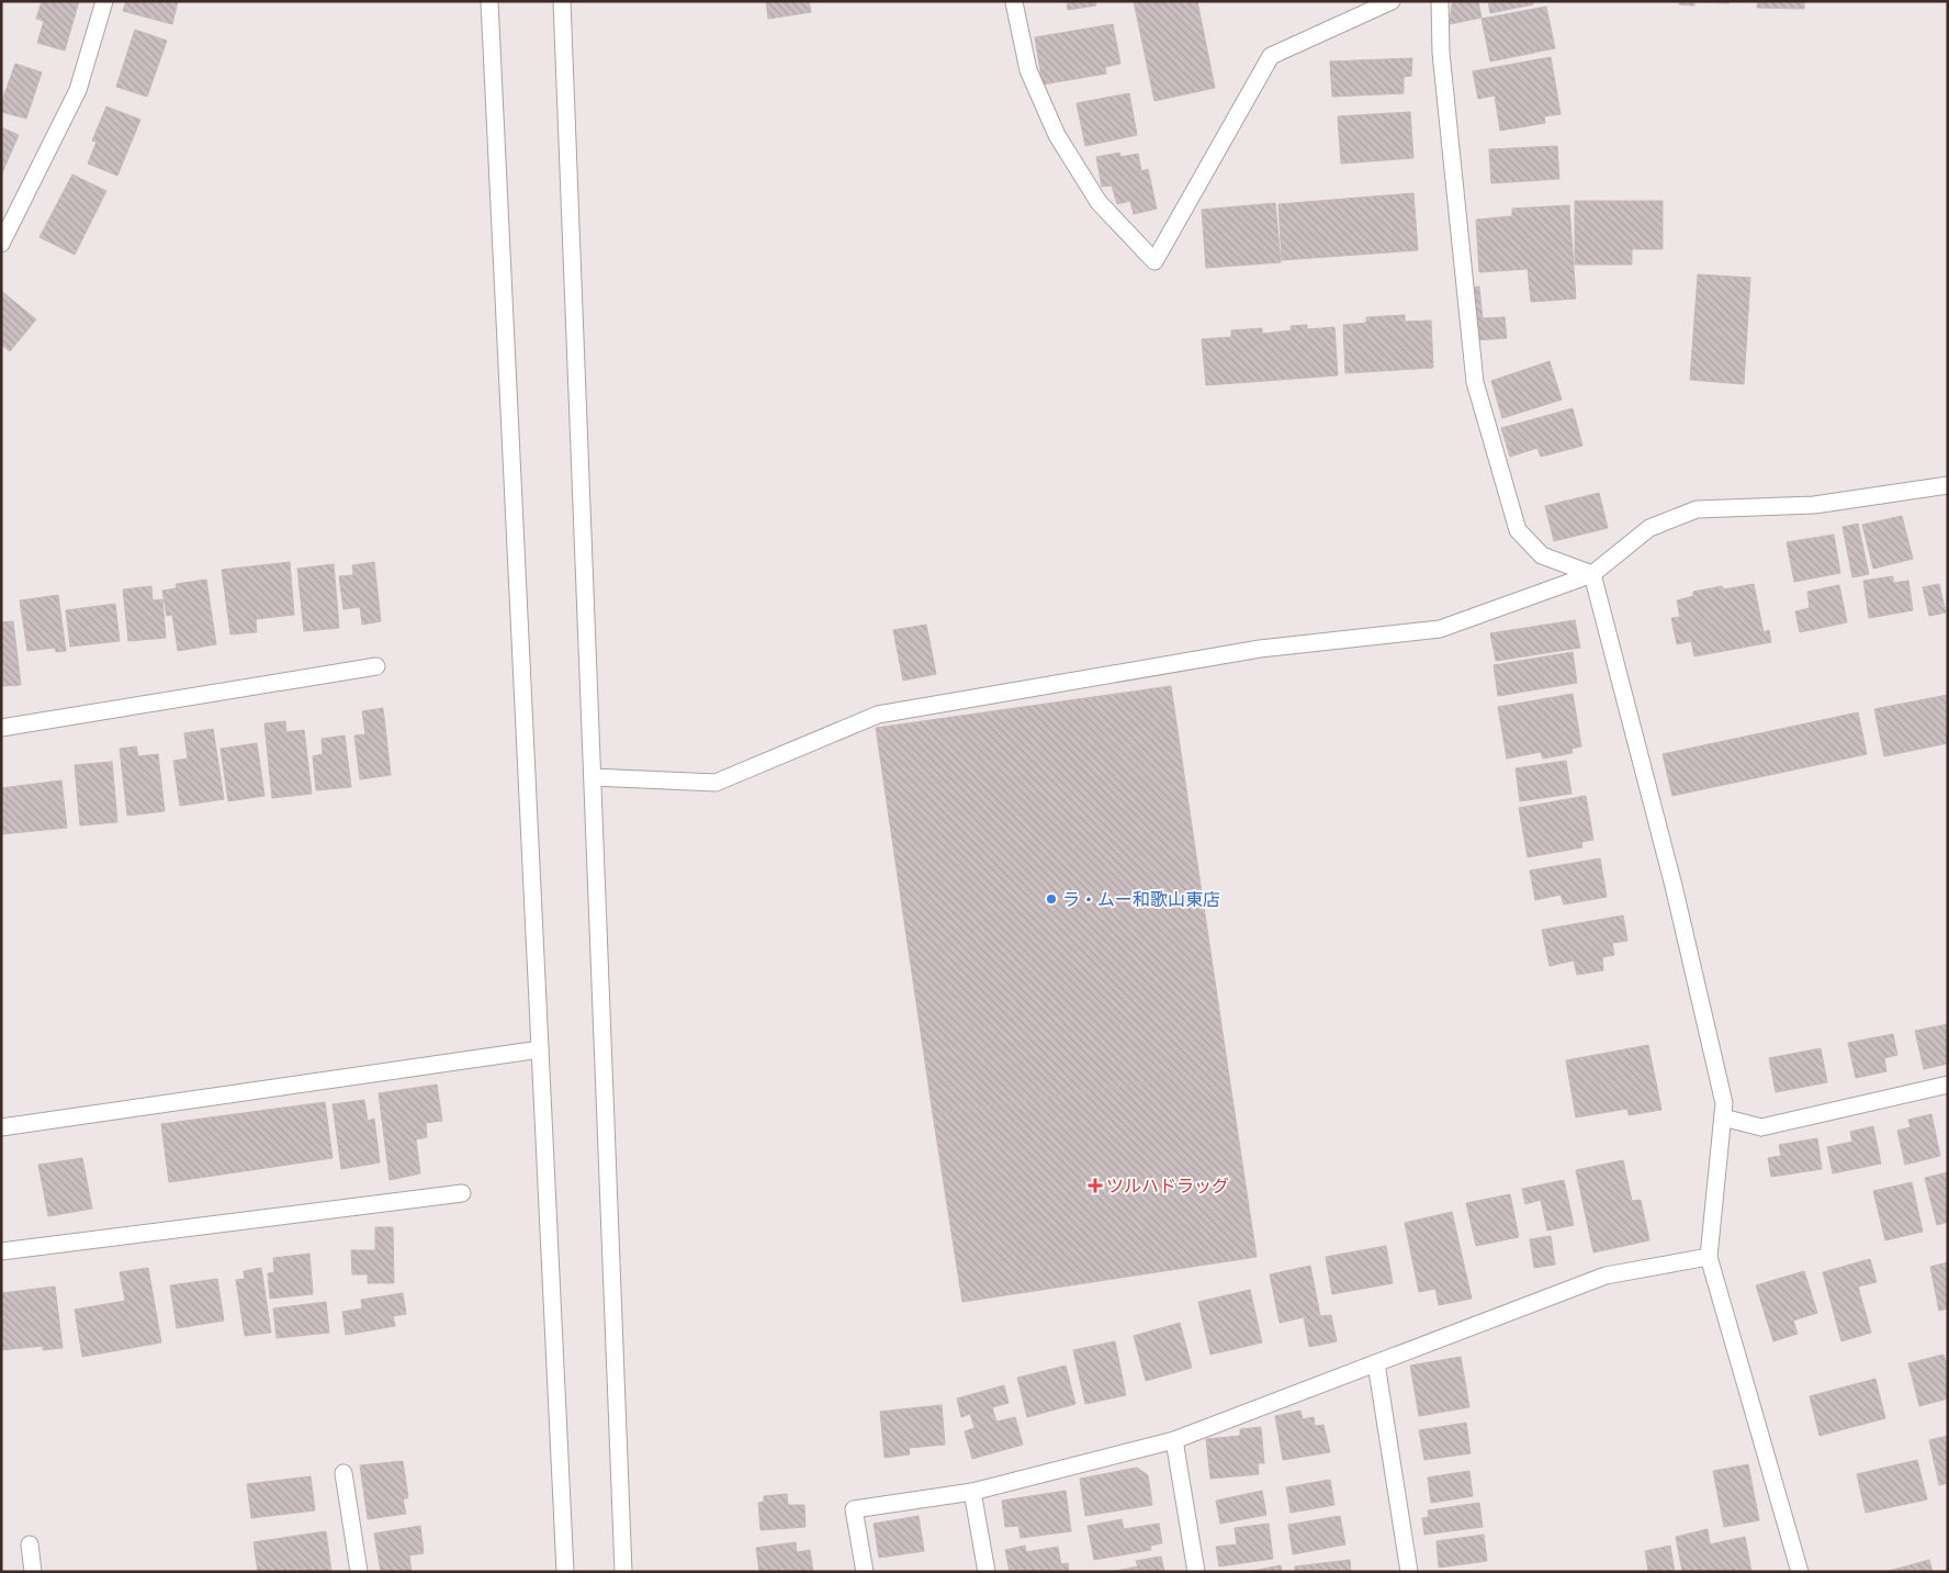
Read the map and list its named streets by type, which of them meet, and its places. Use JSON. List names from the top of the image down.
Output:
{
  "places": {
    "other": ["ラ・ムー和歌山東店"],
    "health": ["ツルハドラッグ"]
  }
}
